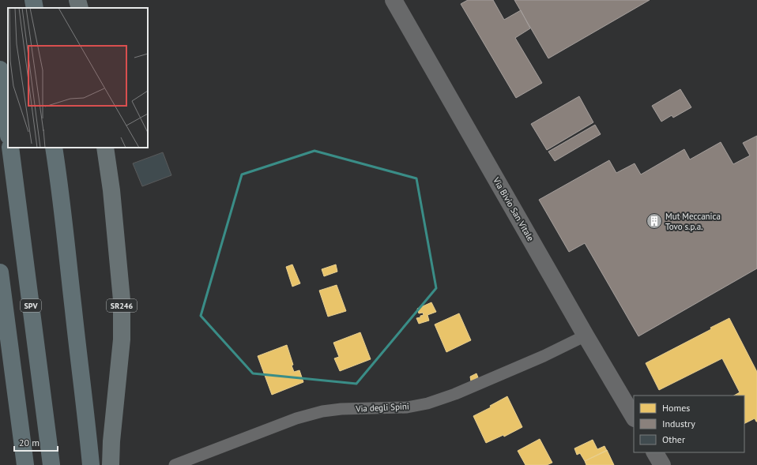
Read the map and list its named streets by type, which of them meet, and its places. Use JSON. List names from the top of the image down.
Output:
{
  "streets": {
    "highway": ["SPV"],
    "main road": ["Via Bivio San Vitale", "SR246"],
    "street": ["Via degli Spini"]
  },
  "crossings": [
    ["Via Bivio San Vitale", "Via degli Spini"]
  ],
  "places": {
    "building": ["Mut Meccanica Tovo s.p.a."]
  },
  "legend": ["Homes", "Industry", "Other"],
  "scale_bar": "20 m"
}
